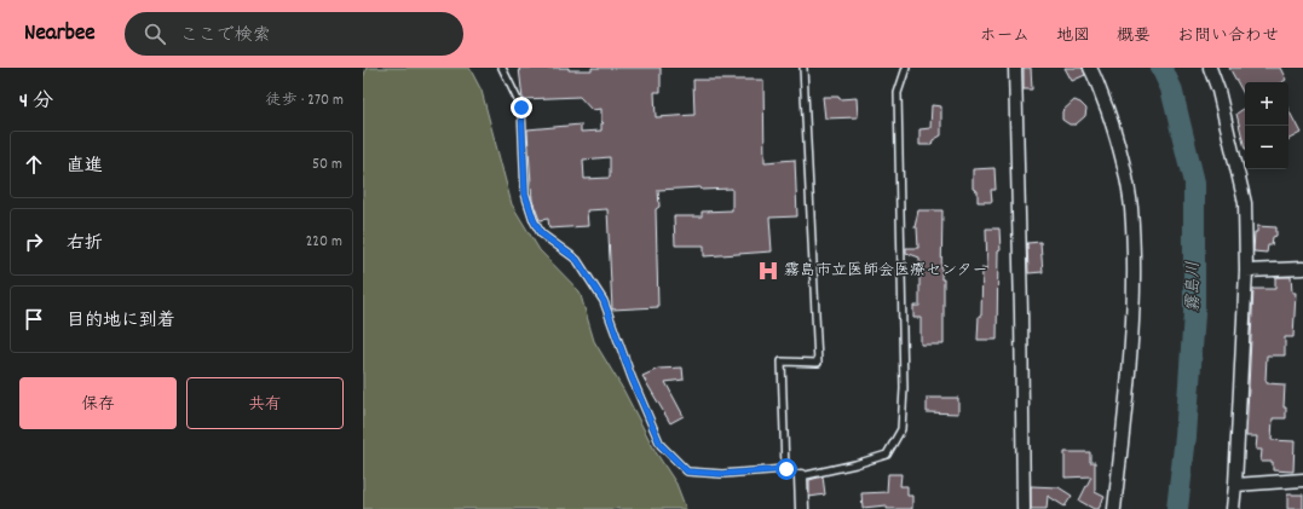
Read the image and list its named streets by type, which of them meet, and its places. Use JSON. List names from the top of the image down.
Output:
{
  "water": ["霧島川"],
  "places": {
    "hospital": ["霧島市立医師会医療センター"]
  },
  "page": {
    "header": "Nearbee",
    "search": "ここで検索",
    "nav": [
      "ホーム",
      "地図",
      "概要",
      "お問い合わせ"
    ],
    "heading": ["4 分", "徒歩 · 270 m"],
    "map_buttons": ["+", "−"],
    "list": [
      ["直進", "50 m"],
      ["右折", "220 m"],
      "目的地に到着"
    ],
    "buttons": ["保存", "共有"]
  }
}
